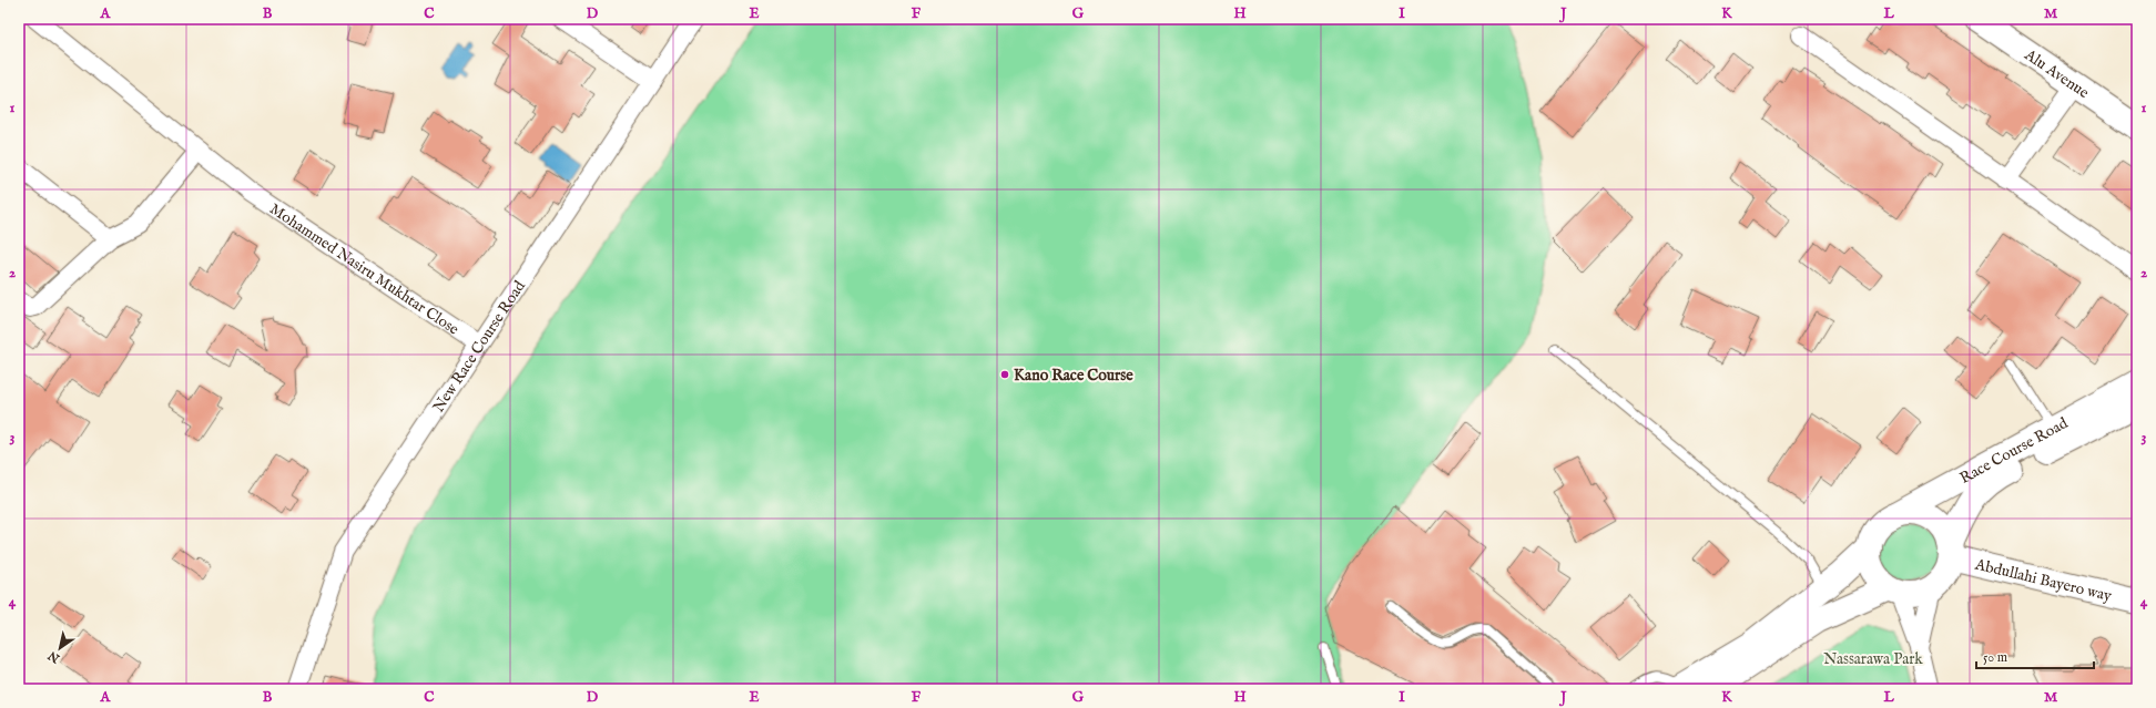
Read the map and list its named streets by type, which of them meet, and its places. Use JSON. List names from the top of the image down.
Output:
{
  "streets": {
    "street": [
      "Alu Avenue",
      "Mohammed Nasiru Mukhtar Close",
      "New Race Course Road",
      "Race Course Road",
      "Abdullahi Bayero way"
    ]
  },
  "crossings": [
    ["Mohammed Nasiru Mukhtar Close", "New Race Course Road"],
    ["Race Course Road", "Abdullahi Bayero way"]
  ],
  "parks": ["Nassarawa Park"],
  "places": ["Kano Race Course"],
  "scale_bar": "50 m",
  "north": "bottom left",
  "grid": {
    "columns": [
      "A",
      "B",
      "C",
      "D",
      "E",
      "F",
      "G",
      "H",
      "I",
      "J",
      "K",
      "L",
      "M"
    ],
    "rows": [
      "1",
      "2",
      "3",
      "4"
    ]
  }
}
